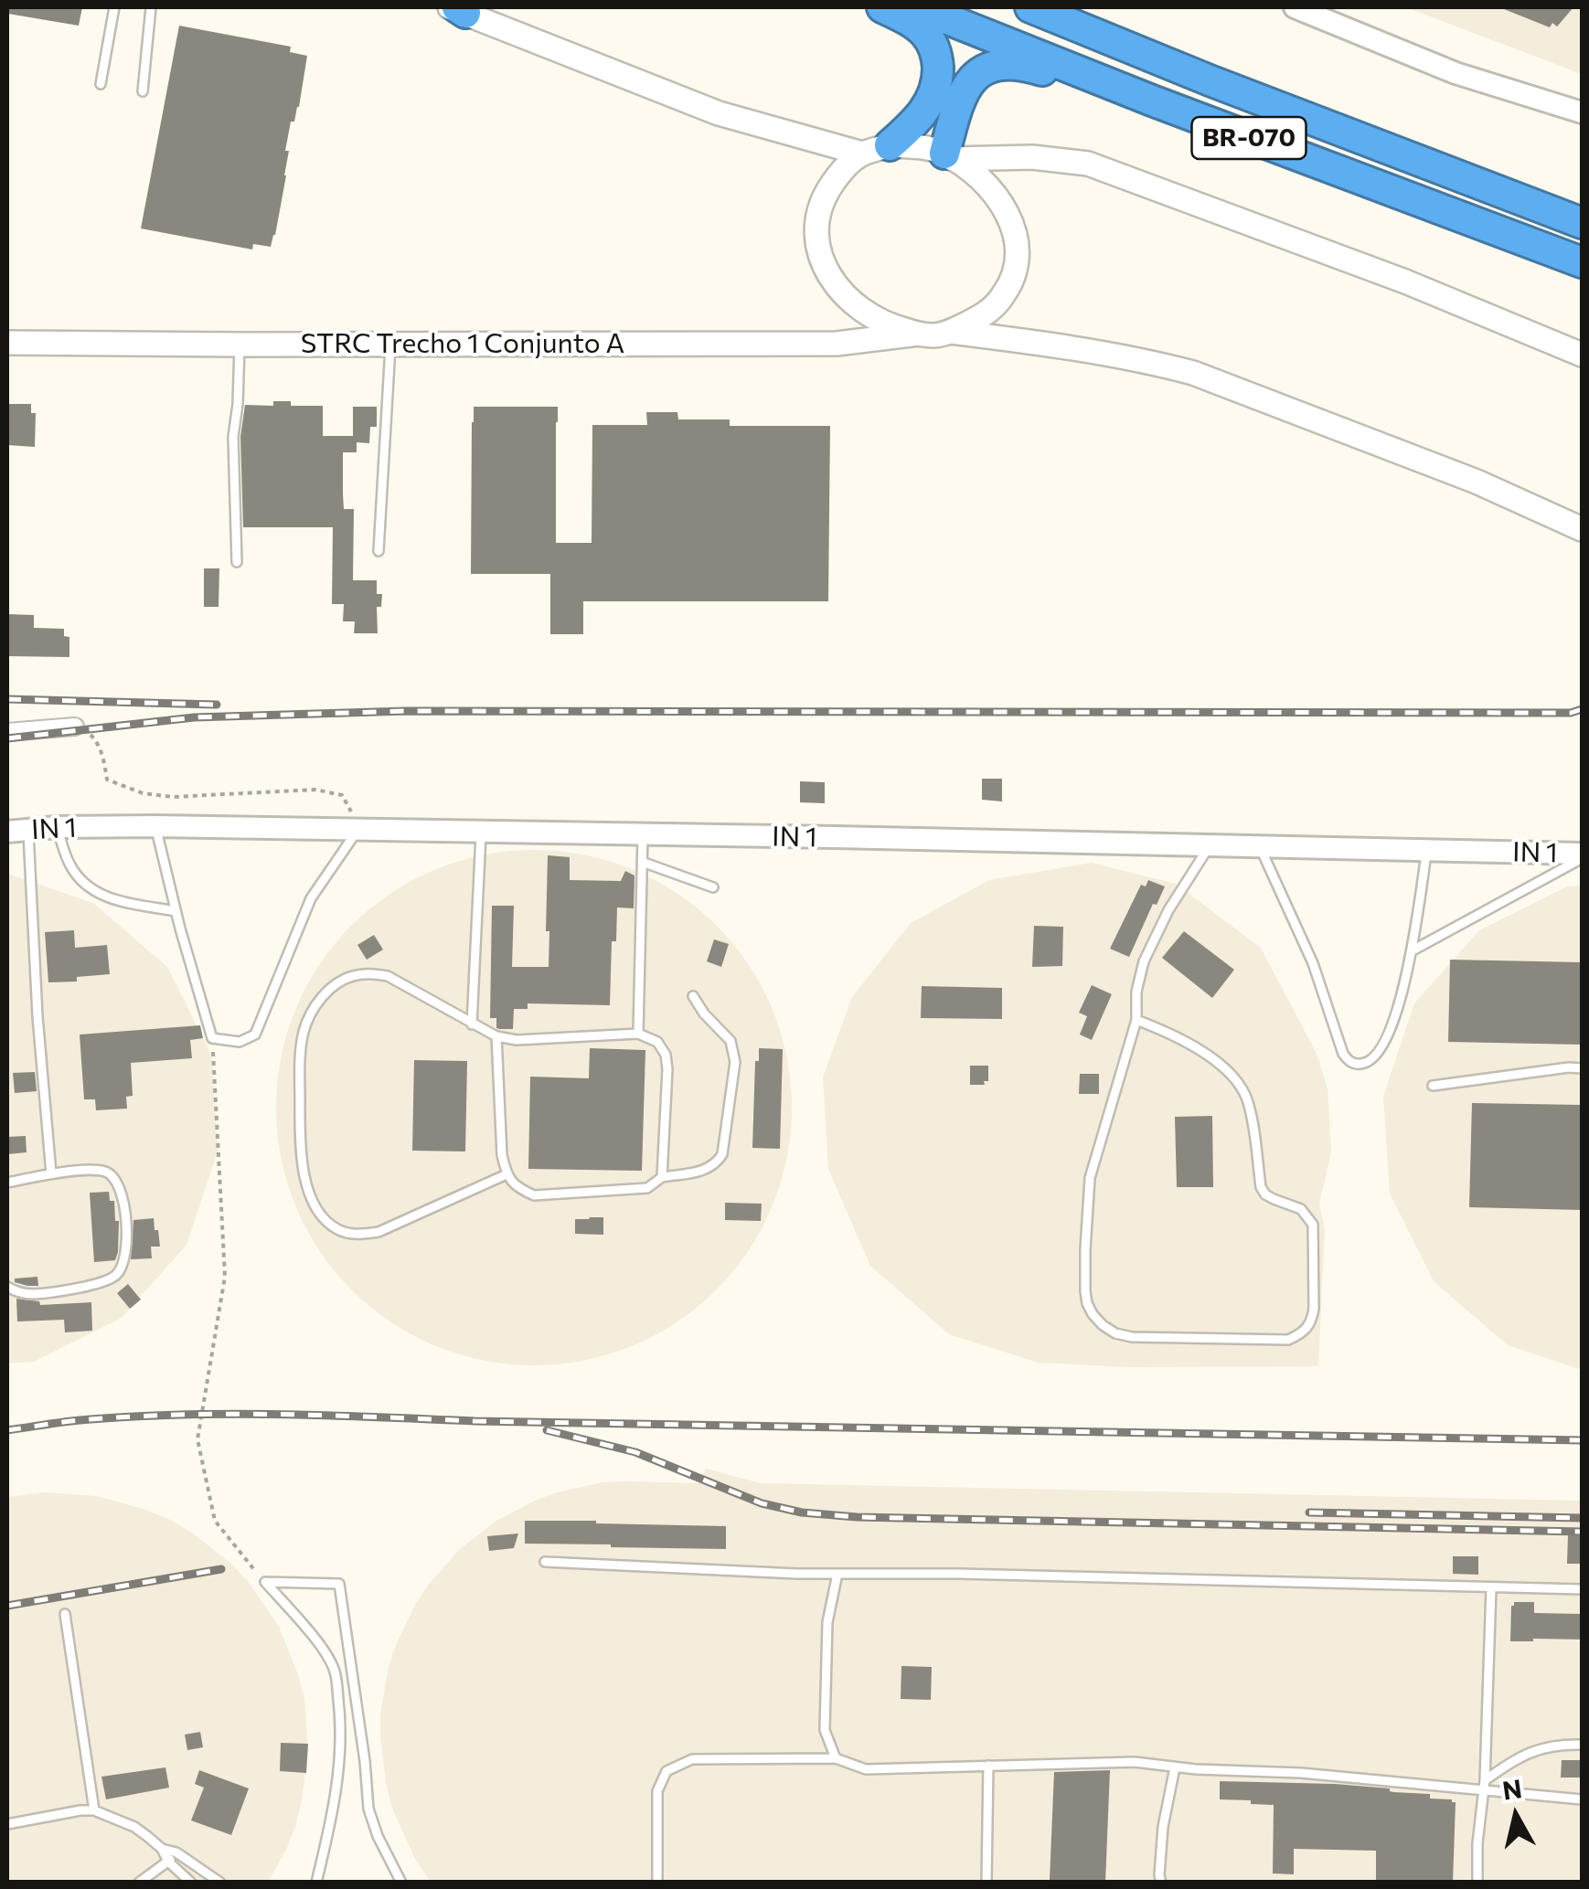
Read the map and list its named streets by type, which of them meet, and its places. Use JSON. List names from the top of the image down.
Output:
{
  "streets": {
    "highway": ["BR-070"],
    "main road": ["STRC Trecho 1 Conjunto A"],
    "street": ["IN 1"]
  },
  "north": "top"
}
